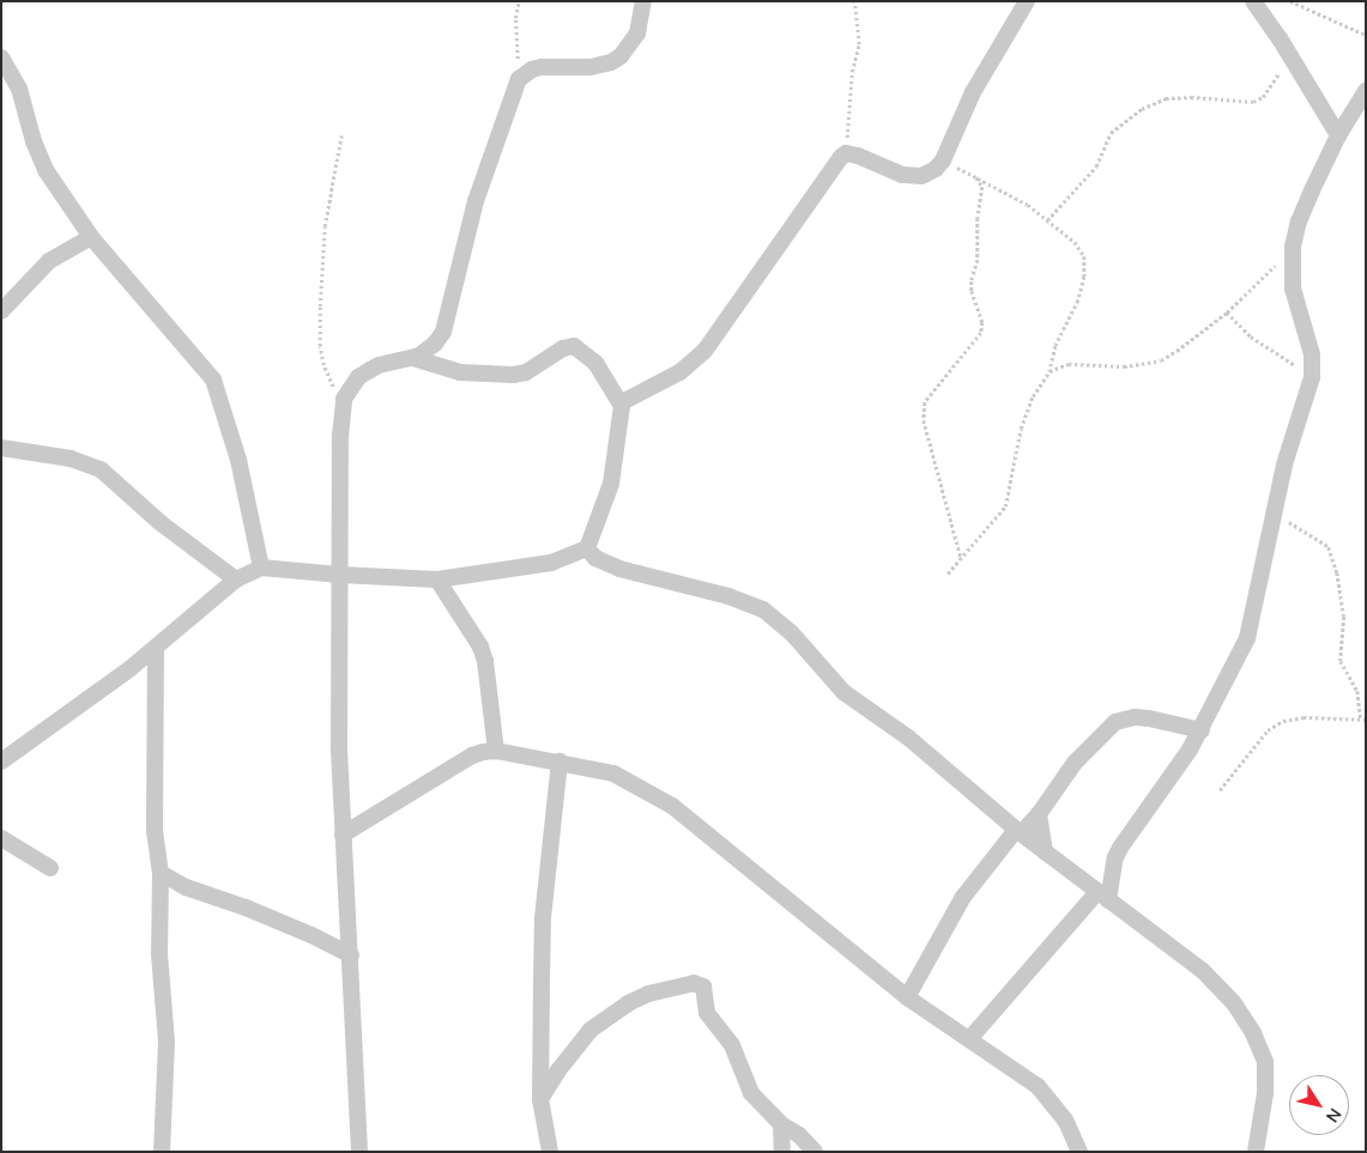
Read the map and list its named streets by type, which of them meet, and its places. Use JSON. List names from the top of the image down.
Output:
{
  "north": "bottom right"
}
